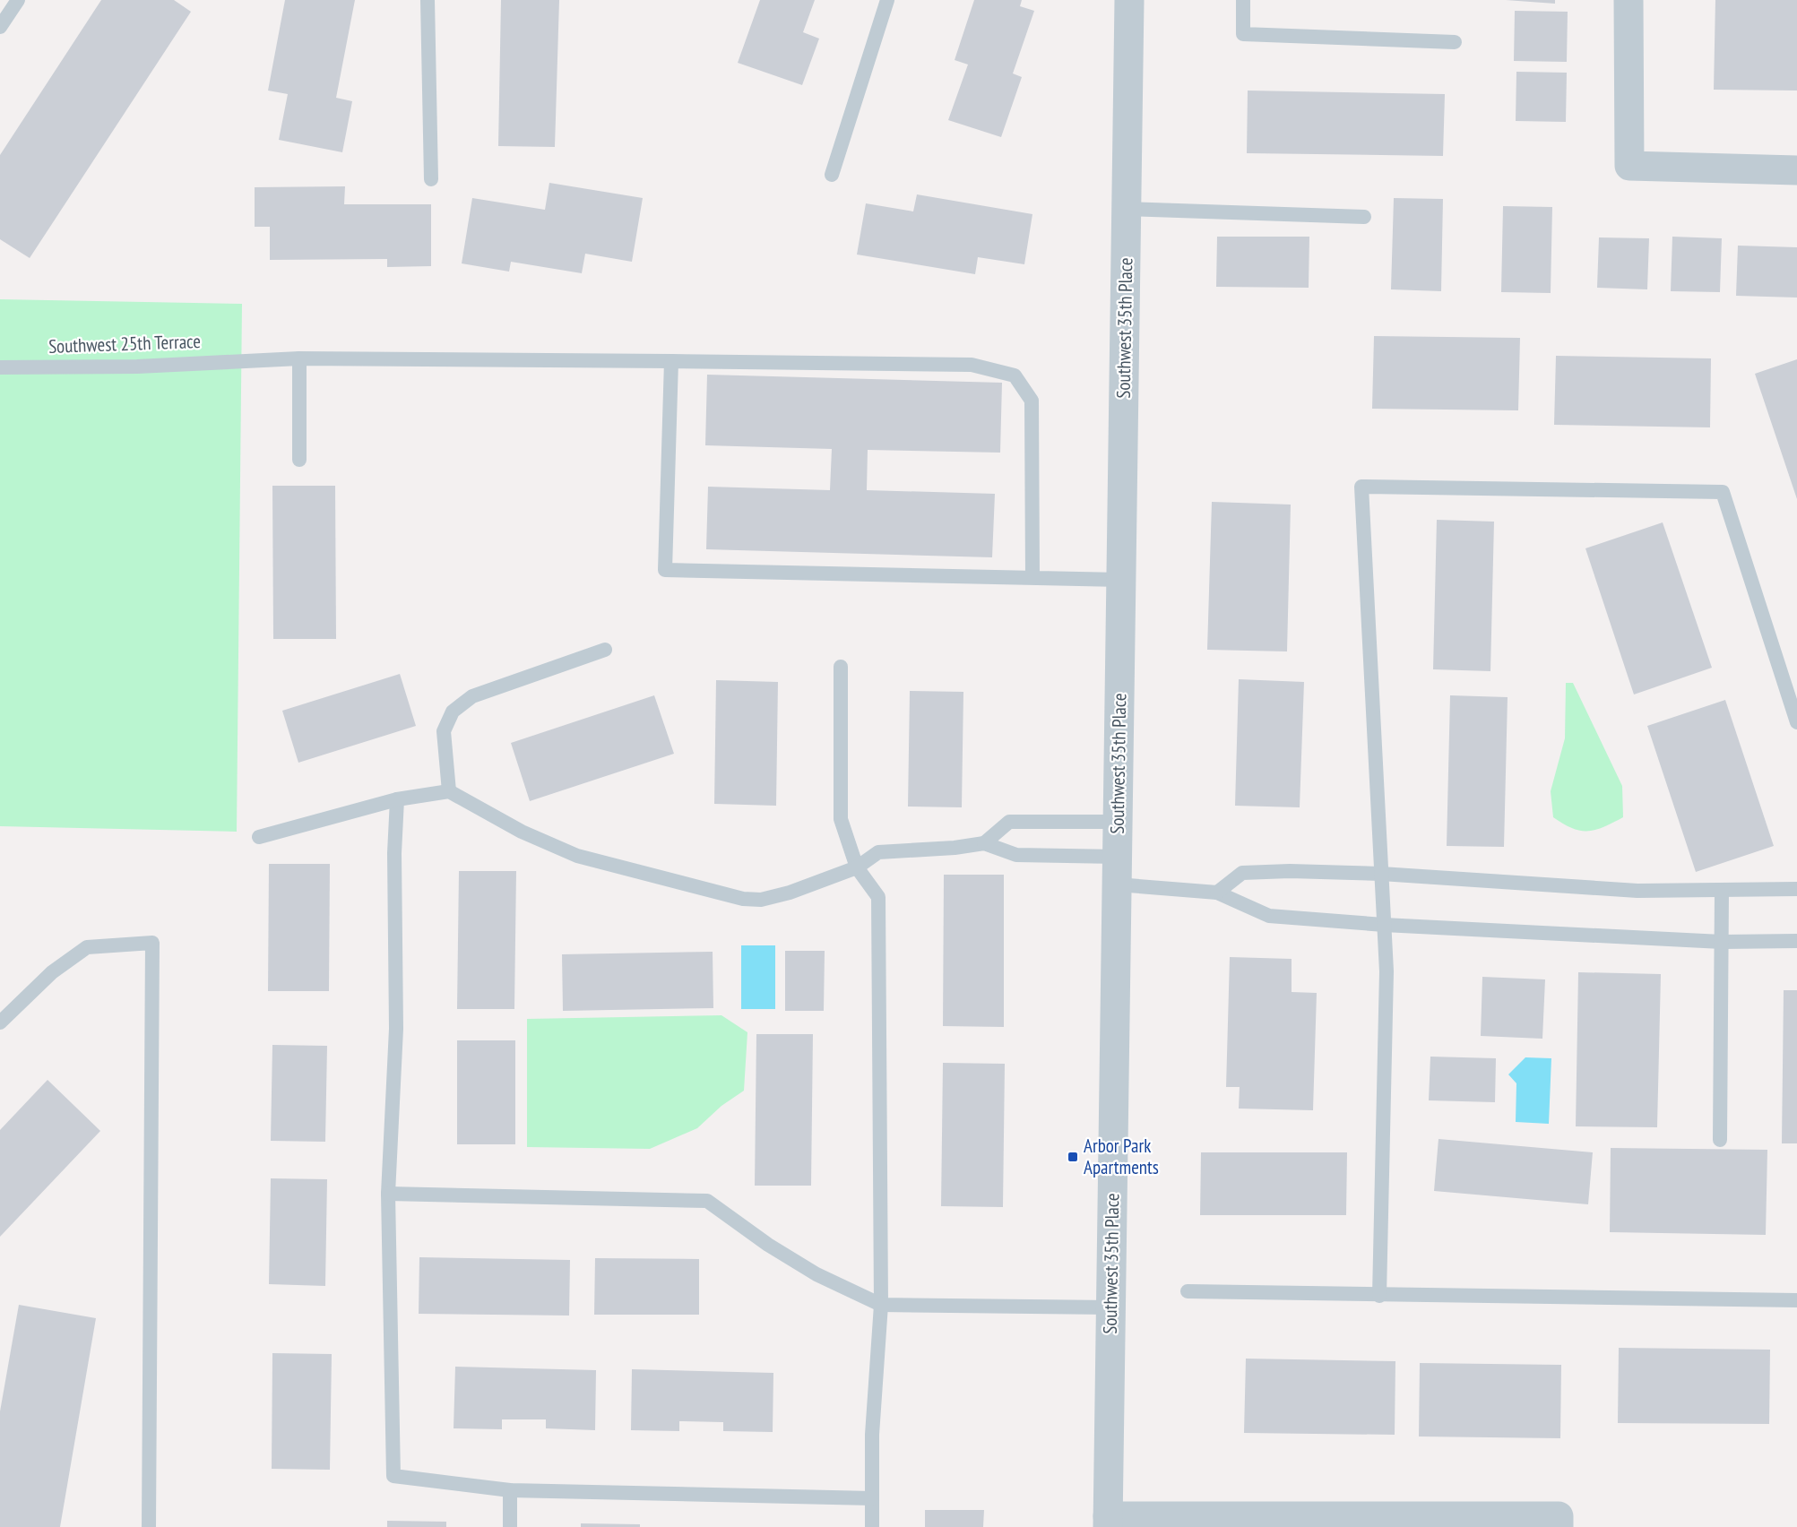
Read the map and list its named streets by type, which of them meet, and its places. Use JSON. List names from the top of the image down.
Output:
{
  "streets": {
    "street": ["Southwest 35th Place"],
    "lane": ["Southwest 25th Terrace"]
  },
  "places": {
    "transit": ["Arbor Park Apartments"]
  }
}
